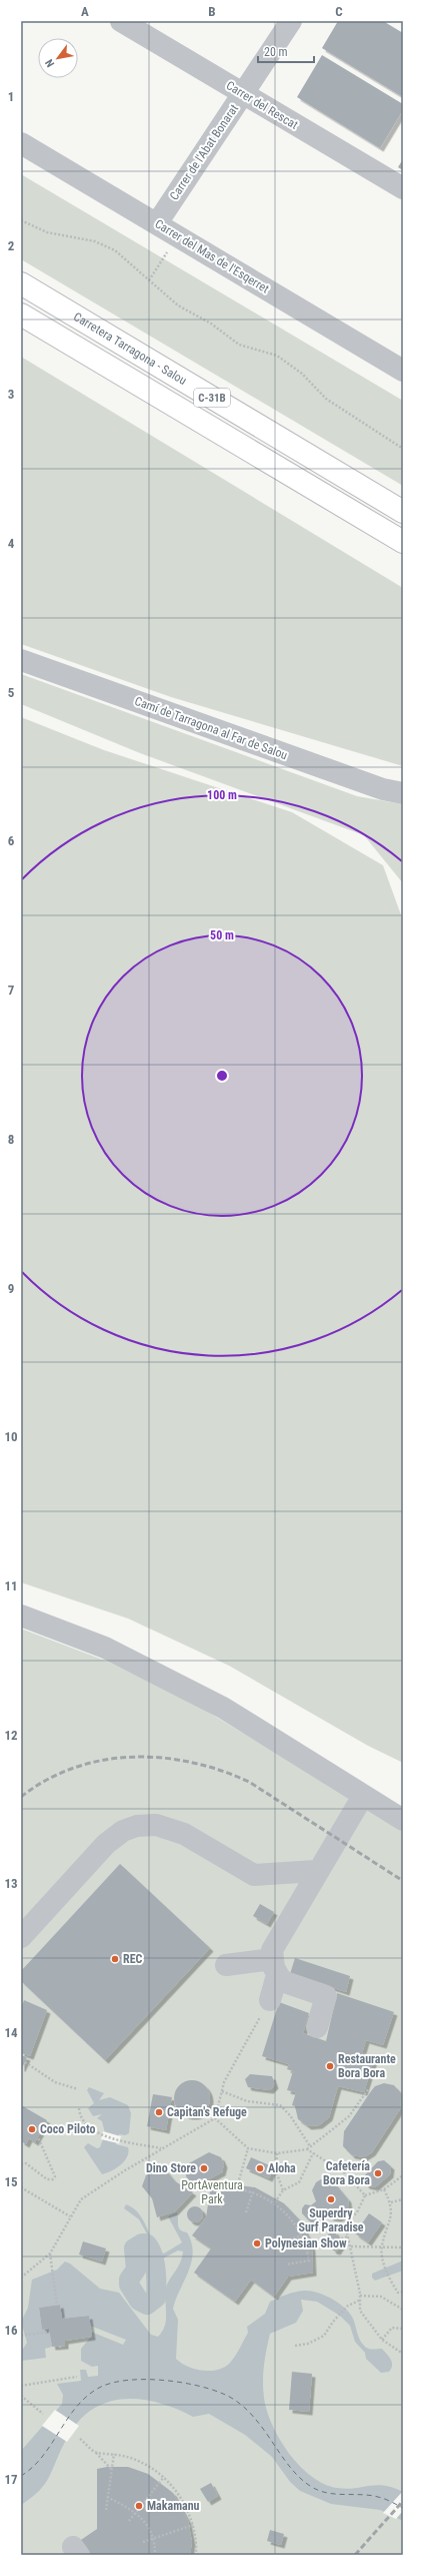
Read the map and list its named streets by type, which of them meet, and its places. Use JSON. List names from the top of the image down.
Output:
{
  "streets": {
    "highway": ["Carretera Tarragona - Salou", "C-31B"],
    "street": [
      "Carrer del Rescat",
      "Carrer de l'Abat Bonarat",
      "Carrer del Mas de l'Esqerret",
      "Camí de Tarragona al Far de Salou"
    ]
  },
  "crossings": [
    ["Carrer del Rescat", "Carrer de l'Abat Bonarat"],
    ["Carrer de l'Abat Bonarat", "Carrer del Mas de l'Esqerret"]
  ],
  "parks": ["PortAventura Park"],
  "places": [
    "REC",
    "Restaurante Bora Bora",
    "Capitan's Refuge",
    "Coco Piloto",
    "Dino Store",
    "Aloha",
    "Cafetería Bora Bora",
    "Superdry Surf Paradise",
    "Polynesian Show",
    "Makamanu"
  ],
  "scale_bar": "20 m",
  "north": "bottom left",
  "grid": {
    "columns": ["A", "B", "C"],
    "rows": [
      "1",
      "2",
      "3",
      "4",
      "5",
      "6",
      "7",
      "8",
      "9",
      "10",
      "11",
      "12",
      "13",
      "14",
      "15",
      "16",
      "17"
    ]
  },
  "rings": ["100 m", "50 m"]
}
